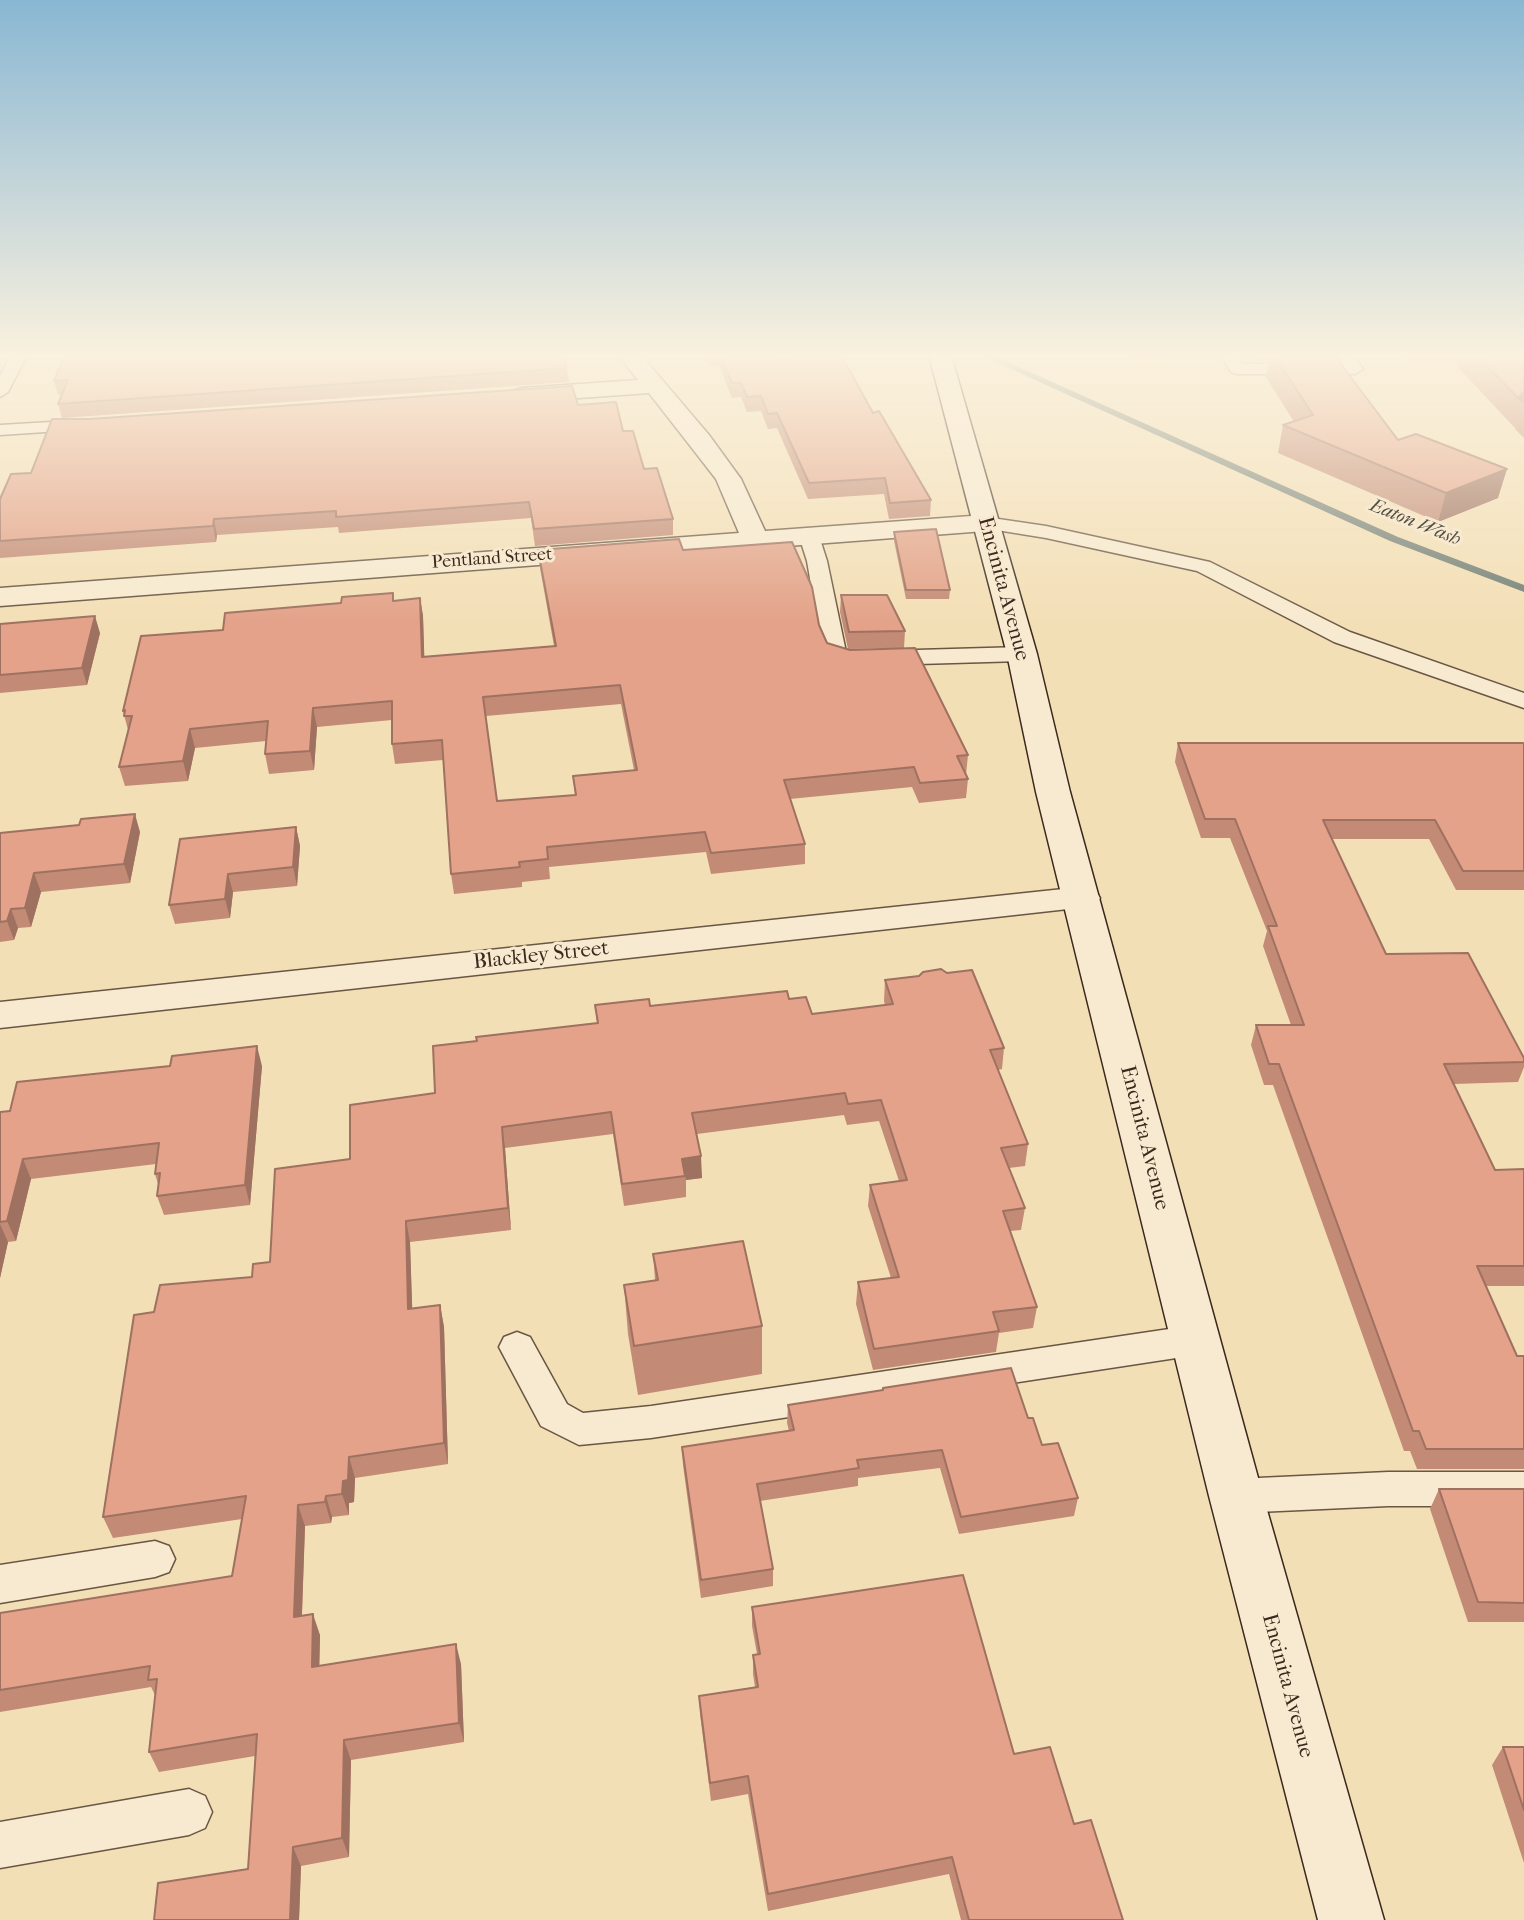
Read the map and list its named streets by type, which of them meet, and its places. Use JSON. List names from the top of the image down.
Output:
{
  "streets": {
    "street": ["Pentland Street", "Encinita Avenue", "Blackley Street"]
  },
  "crossings": [
    ["Pentland Street", "Encinita Avenue"],
    ["Encinita Avenue", "Blackley Street"]
  ],
  "water": ["Eaton Wash"]
}
